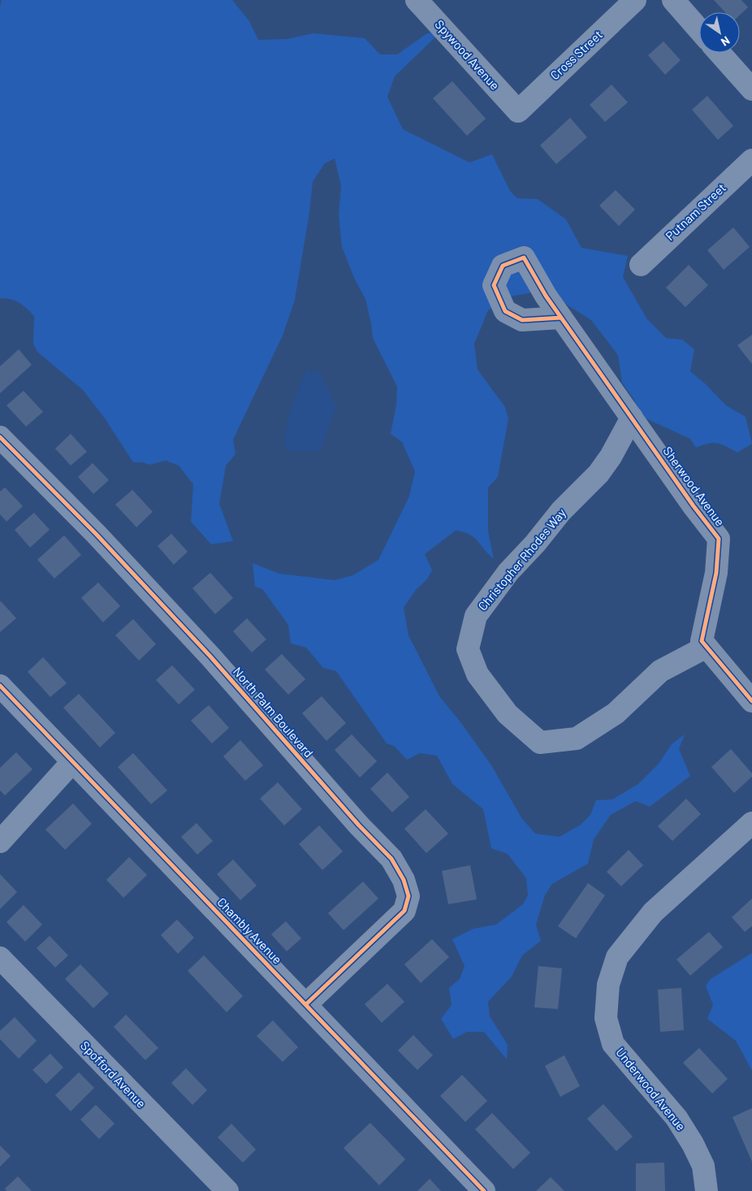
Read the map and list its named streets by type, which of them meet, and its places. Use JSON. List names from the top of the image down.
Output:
{
  "streets": {
    "street": [
      "Spywood Avenue",
      "Cross Street",
      "Putnam Street",
      "Sherwood Avenue",
      "Christopher Rhodes Way",
      "North Palm Boulevard",
      "Chambly Avenue",
      "Spofford Avenue",
      "Underwood Avenue"
    ]
  },
  "crossings": [
    ["Spywood Avenue", "Cross Street"],
    ["Sherwood Avenue", "Christopher Rhodes Way"],
    ["North Palm Boulevard", "Chambly Avenue"]
  ],
  "north": "bottom right"
}
